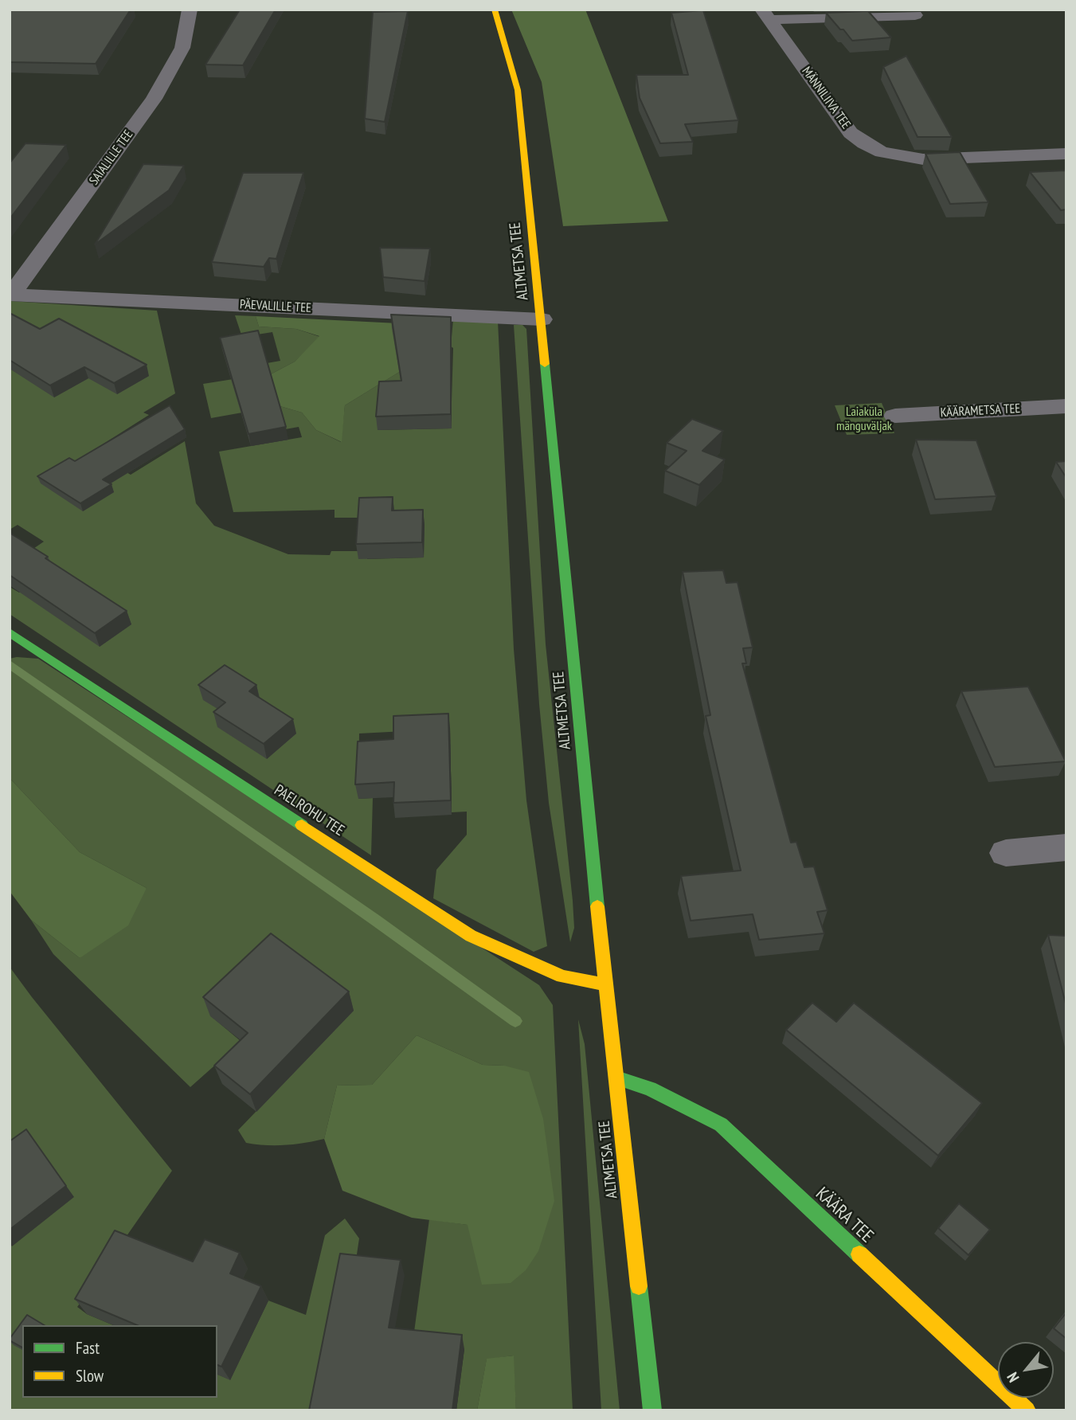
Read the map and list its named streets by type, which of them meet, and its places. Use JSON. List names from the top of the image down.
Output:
{
  "streets": {
    "street": [
      "MÄNNILIIVA TEE",
      "SAIALILLE TEE",
      "ALTMETSA TEE",
      "PÄEVALILLE TEE",
      "KÄÄRAMETSA TEE",
      "PAELROHU TEE",
      "KÄÄRA TEE"
    ]
  },
  "crossings": [
    ["SAIALILLE TEE", "PÄEVALILLE TEE"],
    ["ALTMETSA TEE", "PÄEVALILLE TEE"],
    ["ALTMETSA TEE", "PAELROHU TEE"],
    ["ALTMETSA TEE", "KÄÄRA TEE"]
  ],
  "parks": ["Laiaküla mänguväljak"],
  "legend": ["Fast", "Slow"],
  "north": "bottom left"
}
